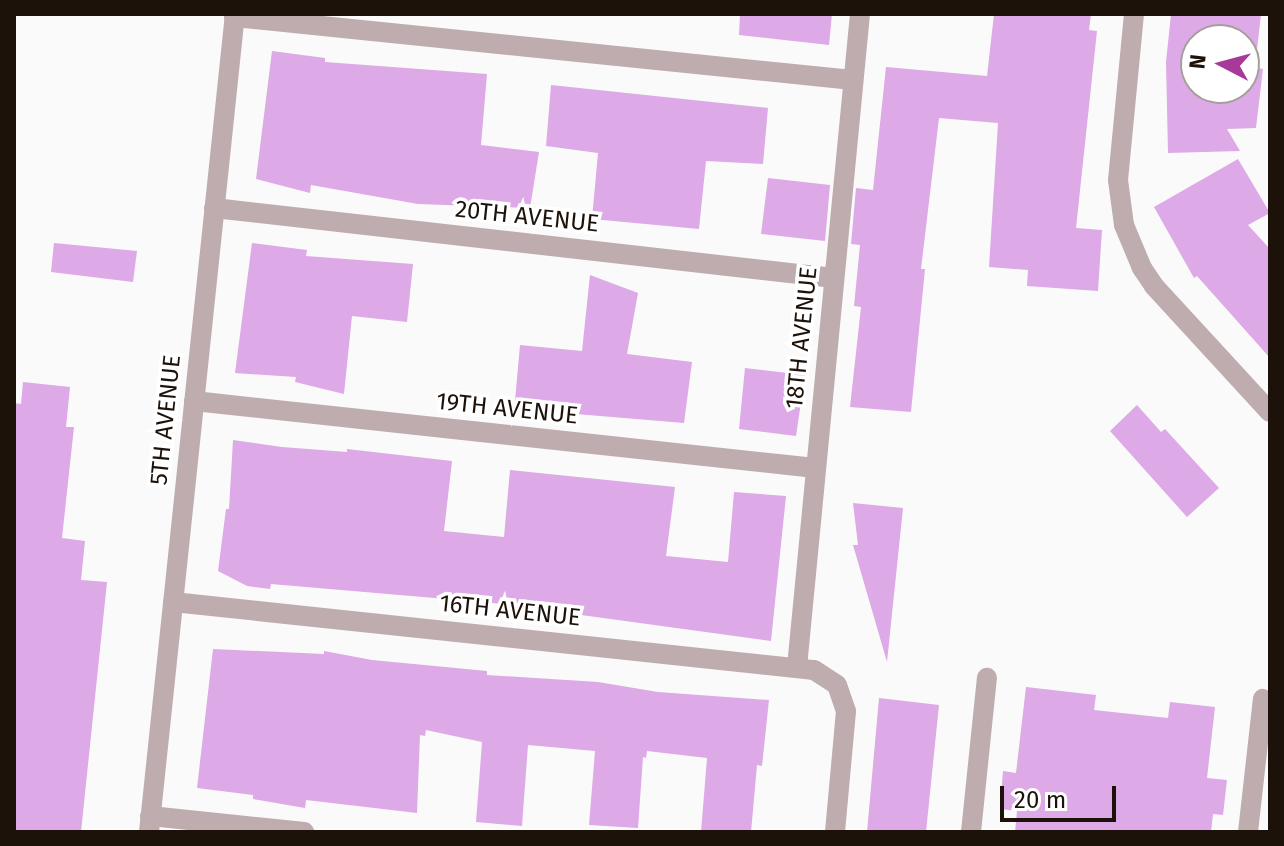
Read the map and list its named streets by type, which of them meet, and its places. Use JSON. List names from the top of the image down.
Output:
{
  "streets": {
    "lane": [
      "20TH AVENUE",
      "18TH AVENUE",
      "19TH AVENUE",
      "5TH AVENUE",
      "16TH AVENUE"
    ]
  },
  "crossings": [
    ["20TH AVENUE", "18TH AVENUE"],
    ["20TH AVENUE", "5TH AVENUE"],
    ["18TH AVENUE", "19TH AVENUE"],
    ["18TH AVENUE", "16TH AVENUE"],
    ["19TH AVENUE", "5TH AVENUE"],
    ["5TH AVENUE", "16TH AVENUE"]
  ],
  "scale_bar": "20 m",
  "north": "left"
}
